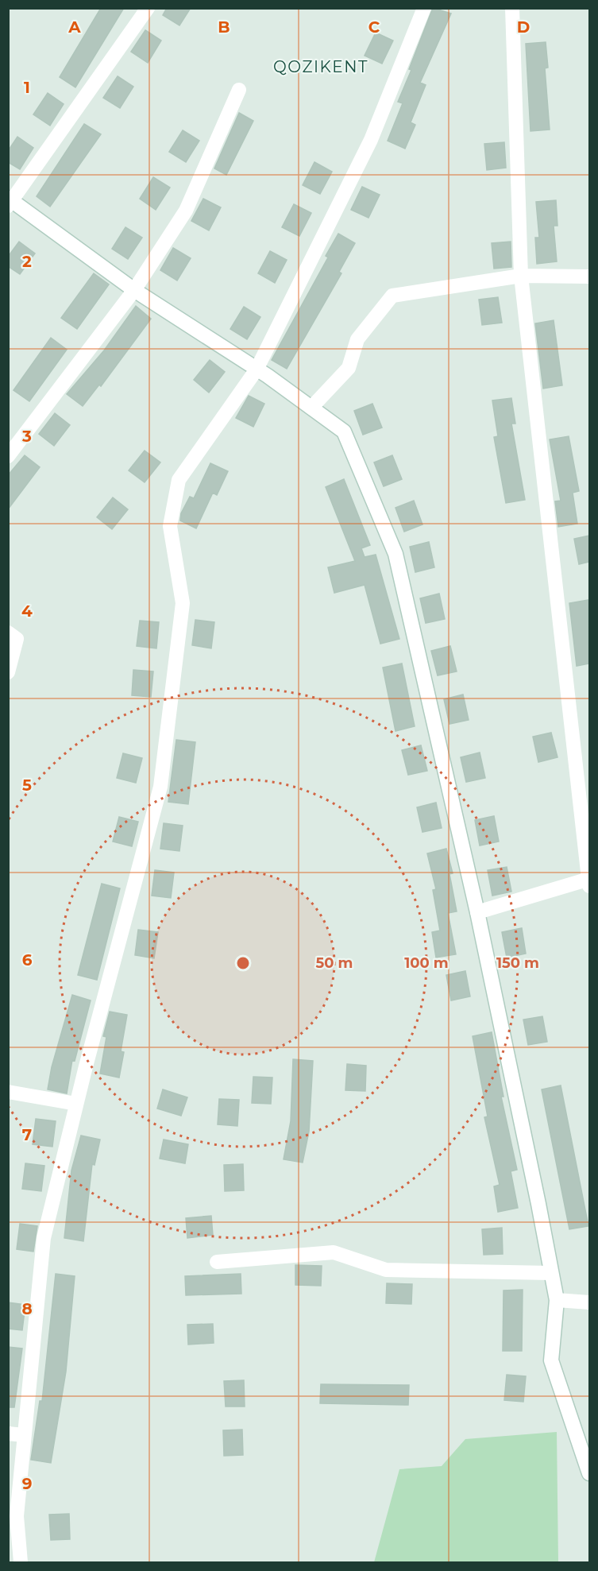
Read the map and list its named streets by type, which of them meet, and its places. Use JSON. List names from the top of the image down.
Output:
{
  "districts": ["QOZIKENT"],
  "grid": {
    "columns": [
      "A",
      "B",
      "C",
      "D"
    ],
    "rows": [
      "1",
      "2",
      "3",
      "4",
      "5",
      "6",
      "7",
      "8",
      "9"
    ]
  },
  "rings": ["50 m", "100 m", "150 m"]
}
